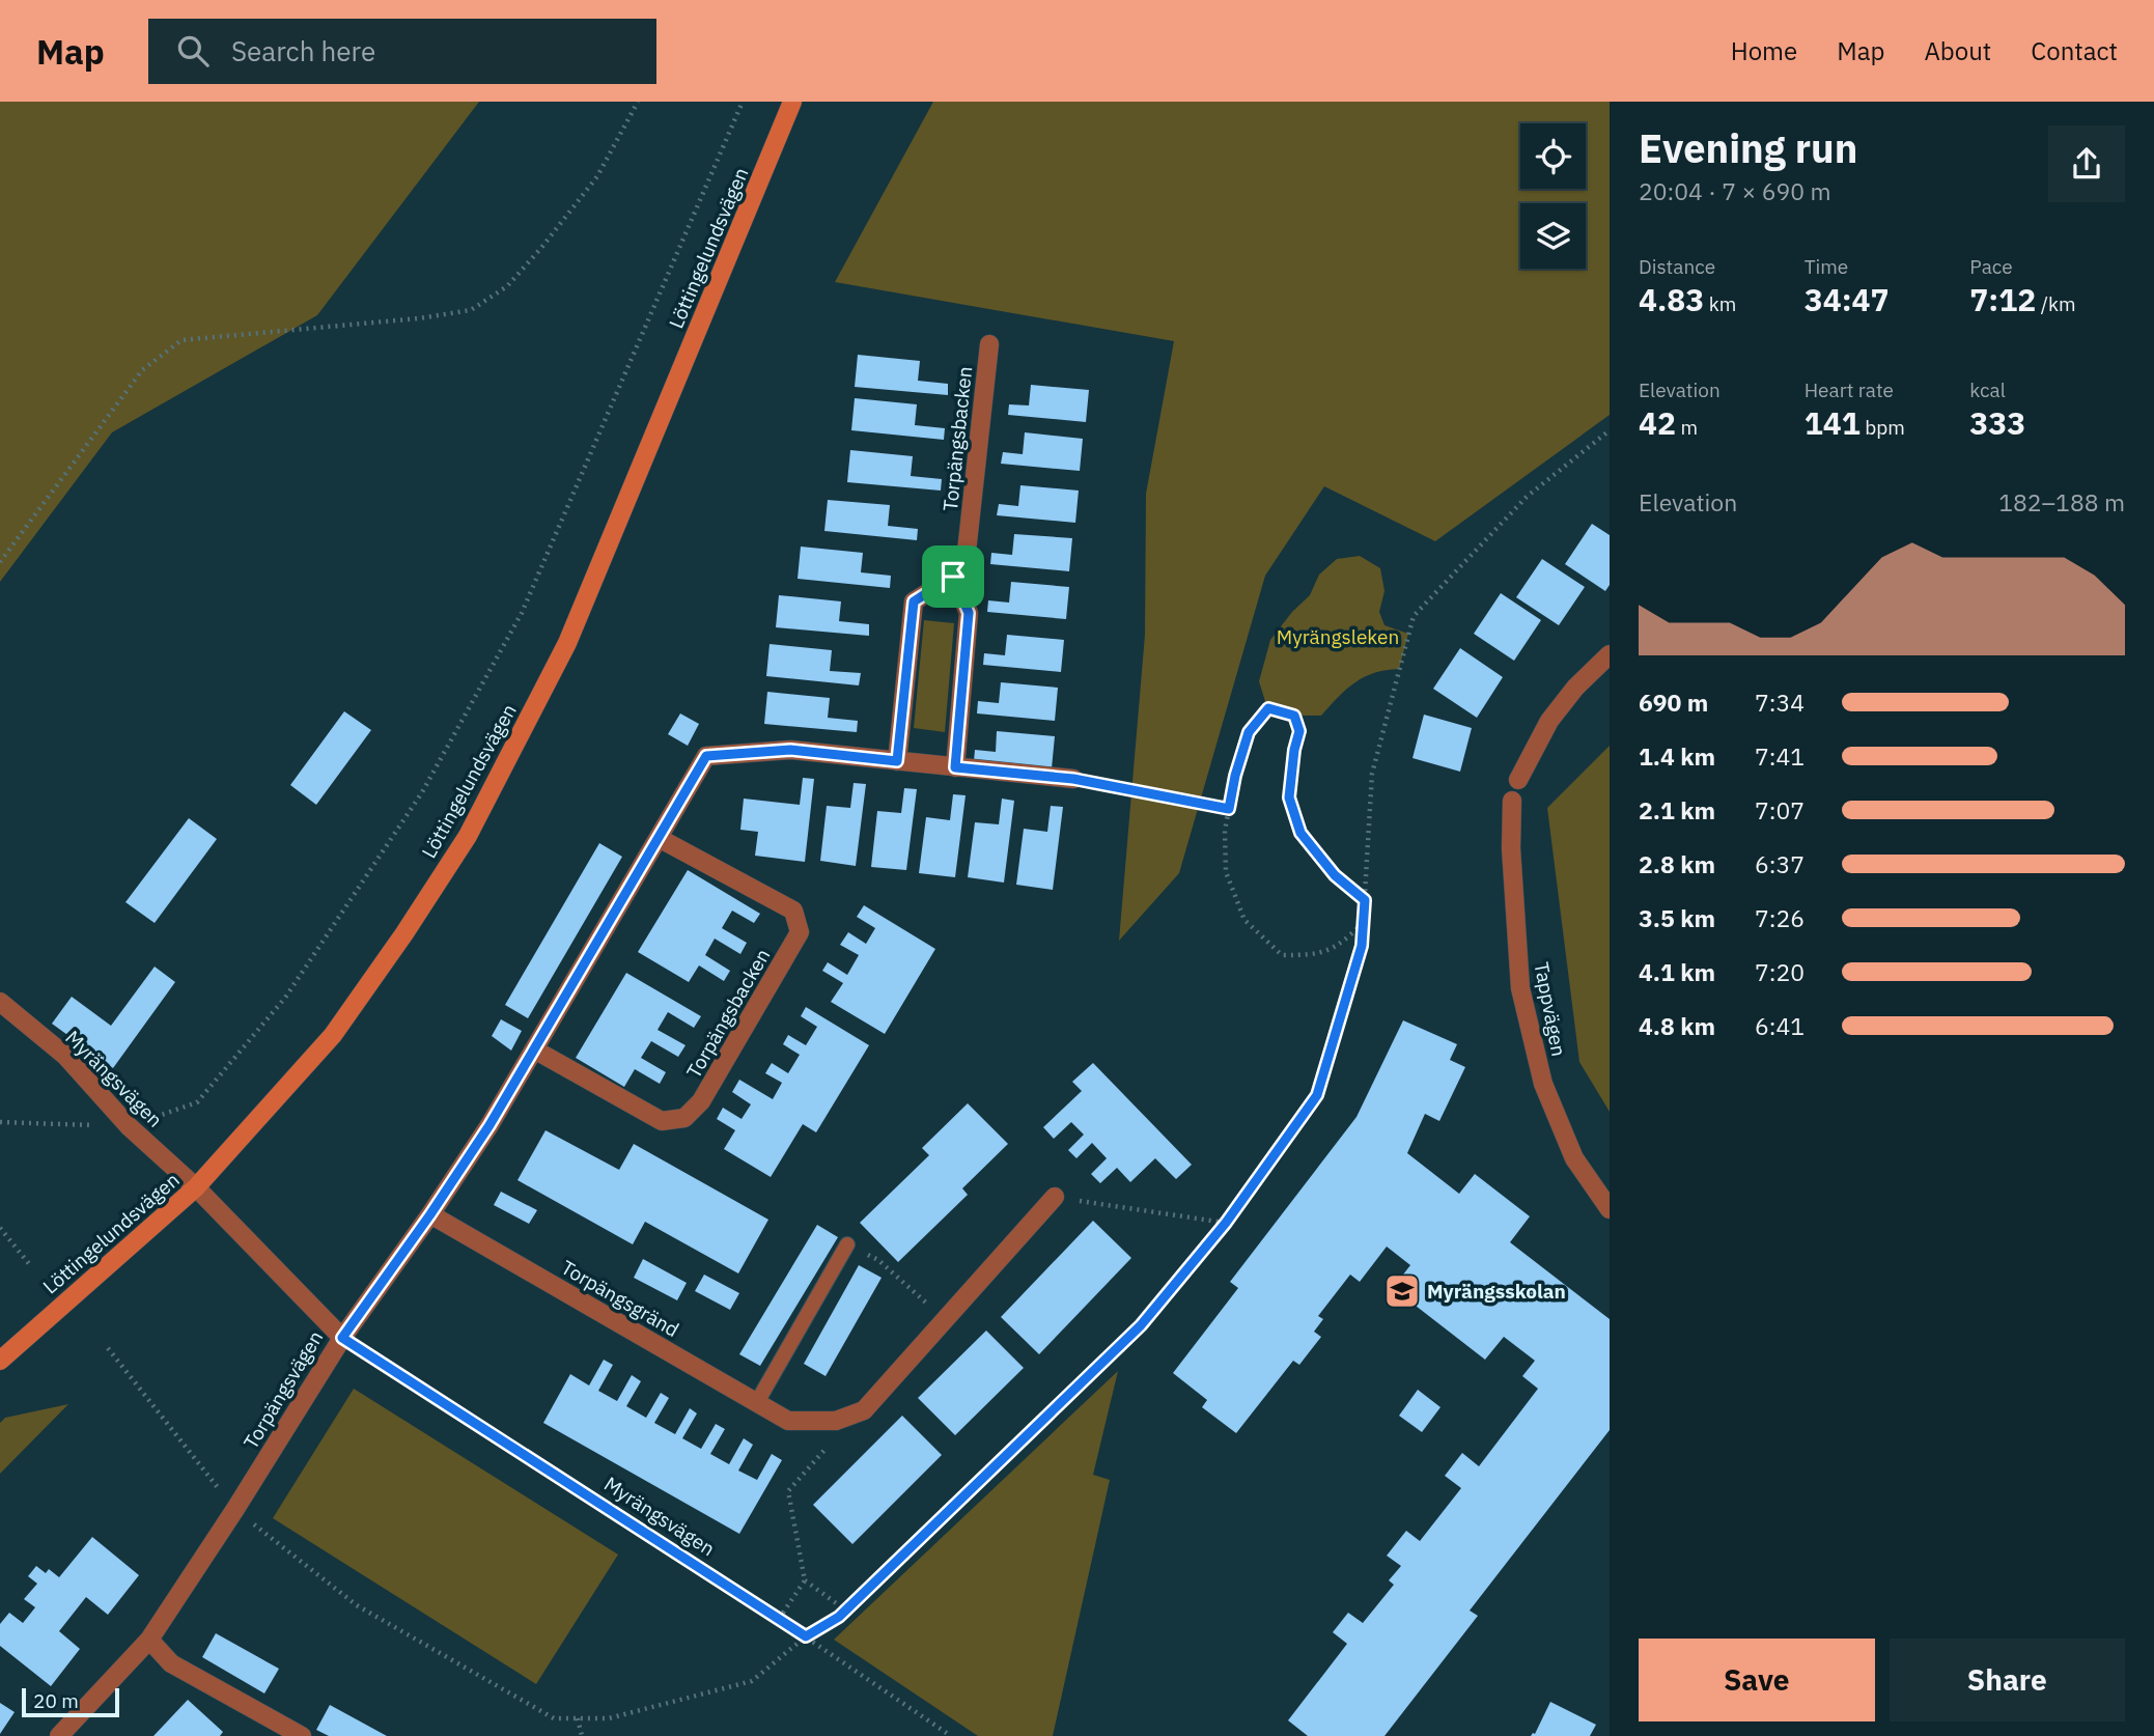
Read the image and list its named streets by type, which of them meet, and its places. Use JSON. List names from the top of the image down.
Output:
{
  "streets": {
    "main road": ["Löttingelundsvägen"],
    "street": [
      "Torpängsbacken",
      "Tappvägen",
      "Myrängsvägen",
      "Torpängsgränd",
      "Torpängsvägen"
    ]
  },
  "crossings": [
    ["Löttingelundsvägen", "Myrängsvägen"],
    ["Löttingelundsvägen", "Torpängsvägen"],
    ["Myrängsvägen", "Torpängsvägen"]
  ],
  "parks": ["Myrängsleken"],
  "places": {
    "school or university": ["Myrängsskolan"]
  },
  "scale_bar": "20 m",
  "page": {
    "header": "Map",
    "search": "Search here",
    "nav": [
      "Home",
      "Map",
      "About",
      "Contact"
    ],
    "heading": ["Evening run", "20:04 · 7 × 690 m"],
    "stats": [
      ["Distance", "4.83 km"],
      ["Time", "34:47"],
      ["Pace", "7:12 /km"],
      ["Elevation", "42 m"],
      ["Heart rate", "141 bpm"],
      ["kcal", "333"]
    ],
    "chart": ["Elevation", "182–188 m"],
    "list": [
      {
        "name": "690 m",
        "note": "7:34"
      },
      {
        "name": "1.4 km",
        "note": "7:41"
      },
      {
        "name": "2.1 km",
        "note": "7:07"
      },
      {
        "name": "2.8 km",
        "note": "6:37"
      },
      {
        "name": "3.5 km",
        "note": "7:26"
      },
      {
        "name": "4.1 km",
        "note": "7:20"
      },
      {
        "name": "4.8 km",
        "note": "6:41"
      }
    ],
    "buttons": ["Save", "Share"],
    "scale": "20 m"
  }
}
